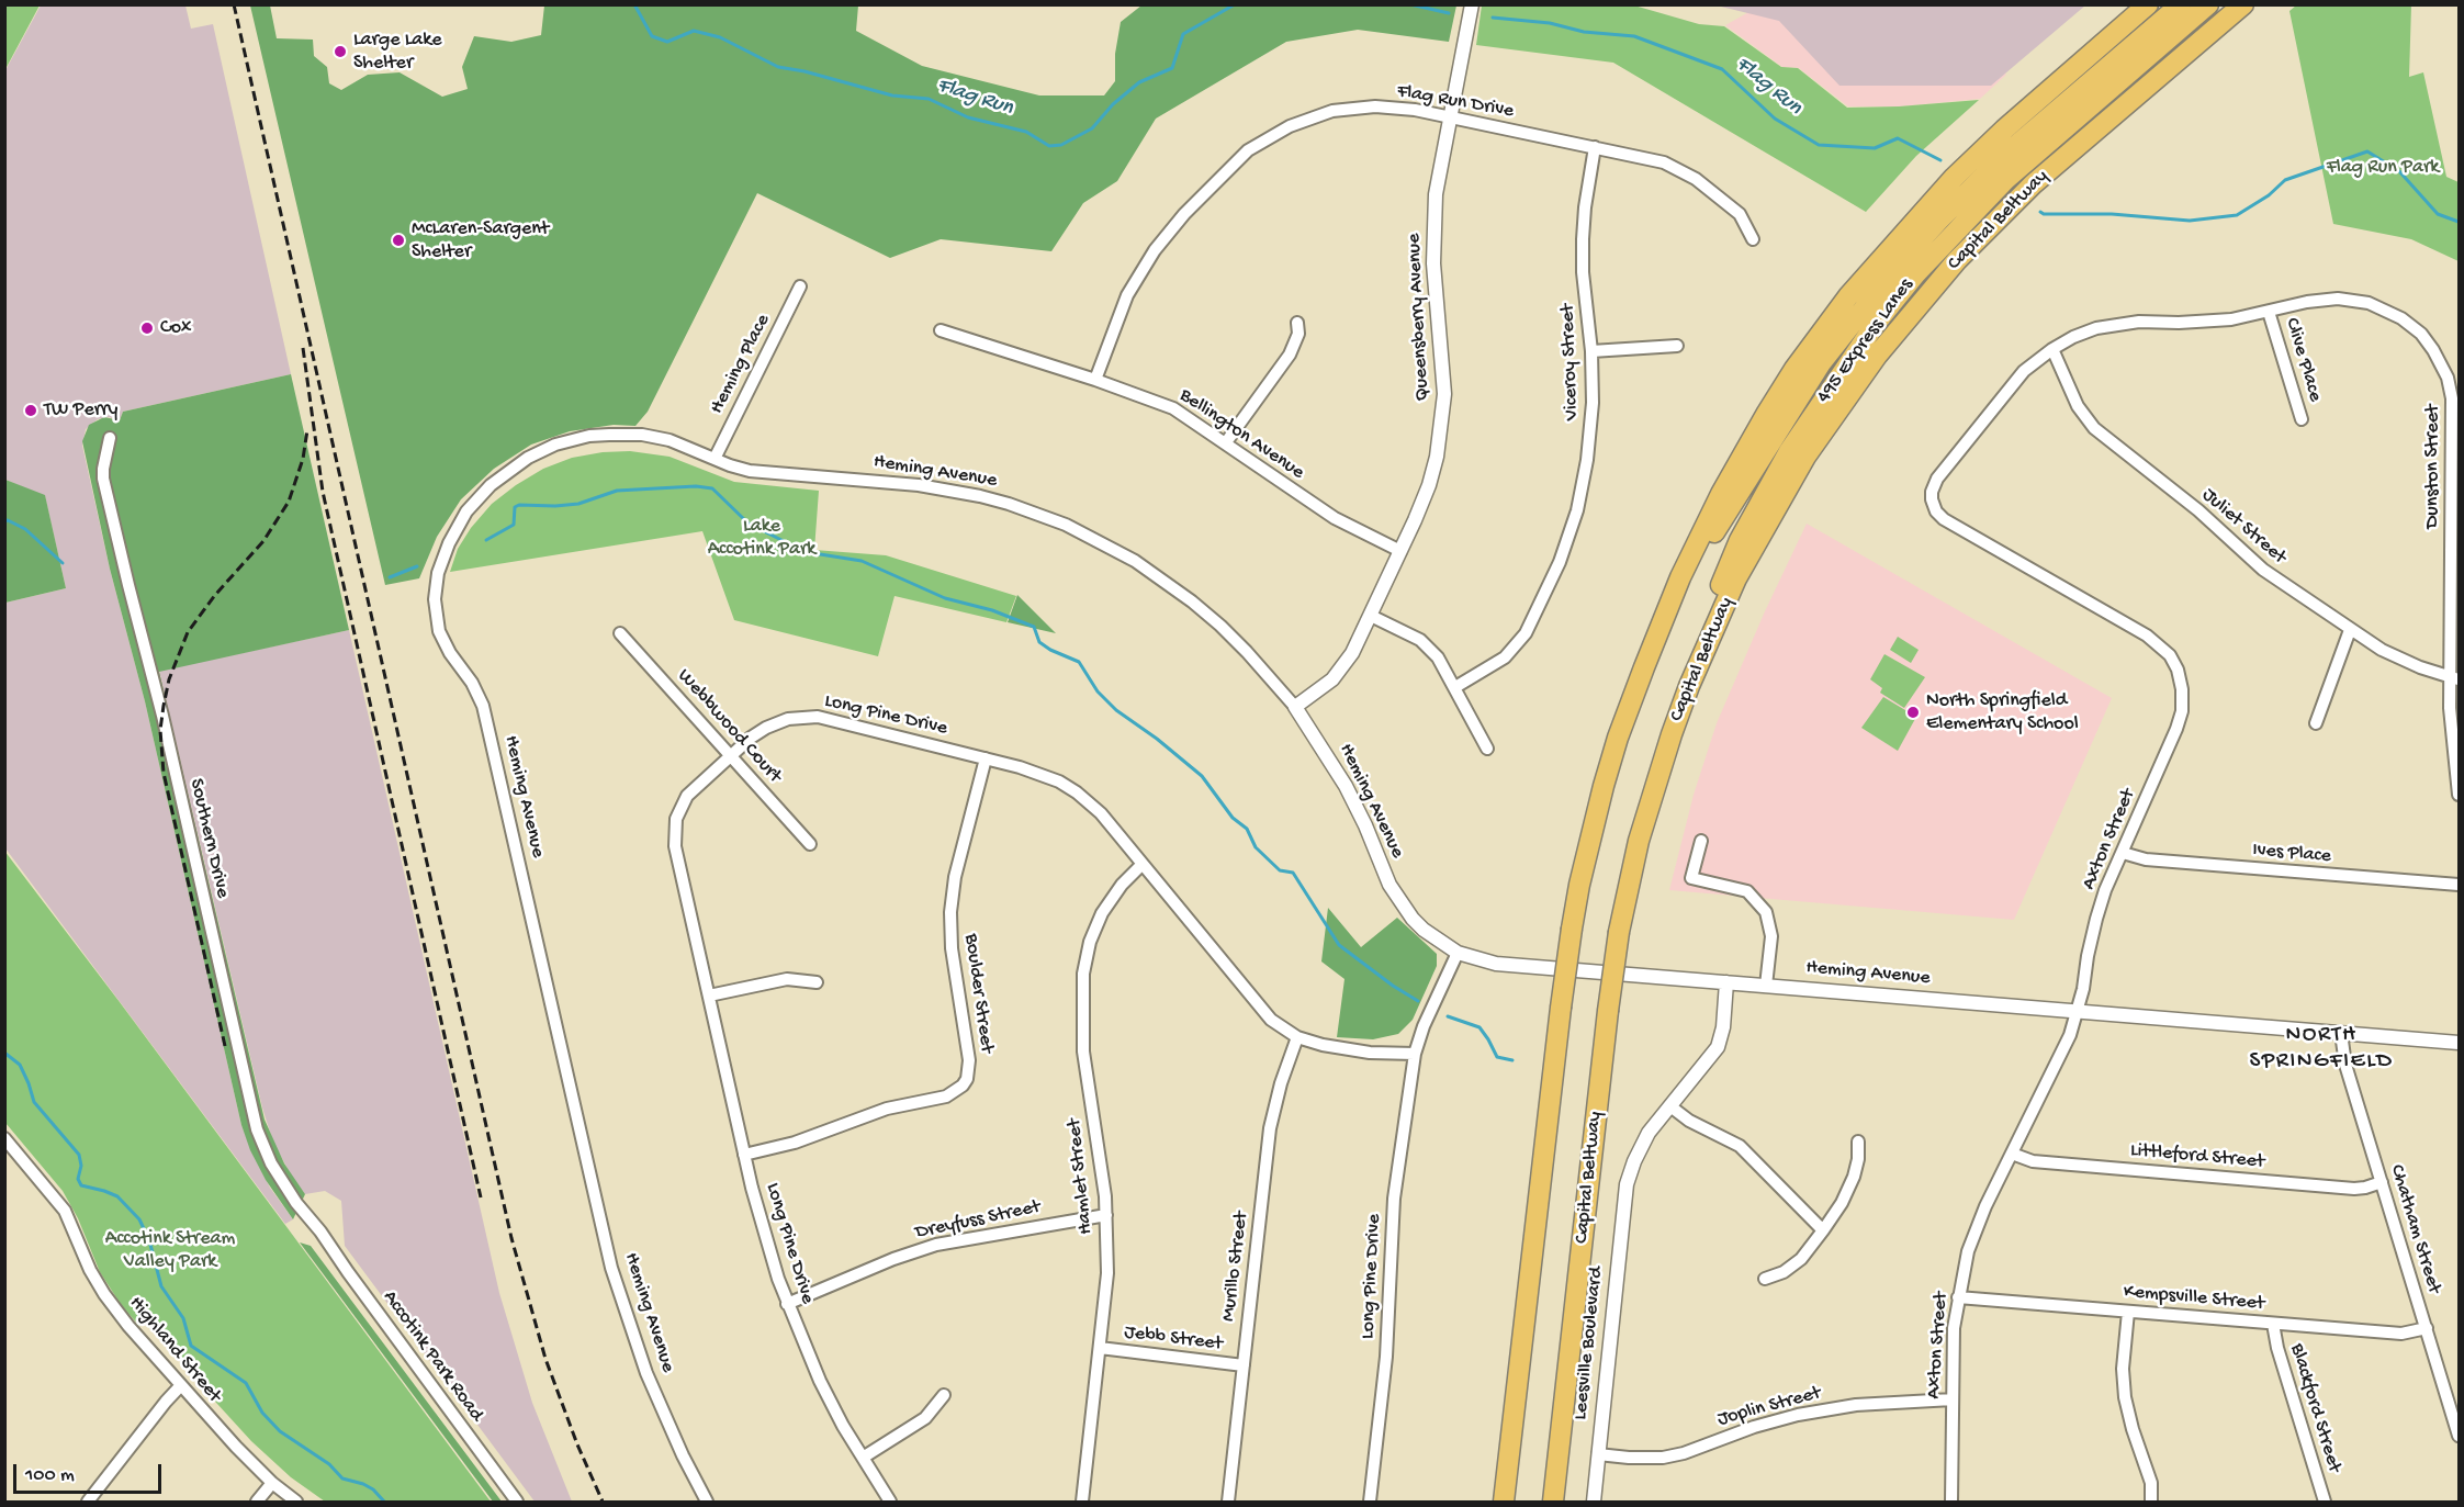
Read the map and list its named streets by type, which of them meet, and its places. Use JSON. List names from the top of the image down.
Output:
{
  "streets": {
    "highway": ["Capital Beltway", "495 Express Lanes"],
    "street": [
      "Flag Run Drive",
      "Queensberry Avenue",
      "Clive Place",
      "Viceroy Street",
      "Heming Place",
      "Bellington Avenue",
      "Dunston Street",
      "Heming Avenue",
      "Juliet Street",
      "Long Pine Drive",
      "Webbwood Court",
      "Southern Drive",
      "Axton Street",
      "Ives Place",
      "Boulder Street",
      "Littleford Street",
      "Hamlet Street",
      "Dreyfuss Street",
      "Chatham Street",
      "Murillo Street",
      "Kempsville Street",
      "Jebb Street",
      "Leesville Boulevard",
      "Highland Street",
      "Accotink Park Road",
      "Joplin Street",
      "Blackford Street"
    ]
  },
  "crossings": [
    ["Flag Run Drive", "Queensberry Avenue"],
    ["Flag Run Drive", "Viceroy Street"],
    ["Flag Run Drive", "Bellington Avenue"],
    ["Capital Beltway", "495 Express Lanes"],
    ["Queensberry Avenue", "Bellington Avenue"],
    ["Queensberry Avenue", "Heming Avenue"],
    ["Clive Place", "Dunston Street"],
    ["Heming Place", "Heming Avenue"],
    ["Dunston Street", "Juliet Street"],
    ["Dunston Street", "Axton Street"],
    ["Heming Avenue", "Long Pine Drive"],
    ["Heming Avenue", "Axton Street"],
    ["Heming Avenue", "Chatham Street"],
    ["Heming Avenue", "Leesville Boulevard"],
    ["Juliet Street", "Axton Street"],
    ["Long Pine Drive", "Webbwood Court"],
    ["Long Pine Drive", "Boulder Street"],
    ["Long Pine Drive", "Hamlet Street"],
    ["Long Pine Drive", "Dreyfuss Street"],
    ["Long Pine Drive", "Murillo Street"],
    ["Southern Drive", "Accotink Park Road"],
    ["Axton Street", "Ives Place"],
    ["Axton Street", "Littleford Street"],
    ["Axton Street", "Kempsville Street"],
    ["Axton Street", "Joplin Street"],
    ["Littleford Street", "Chatham Street"],
    ["Hamlet Street", "Dreyfuss Street"],
    ["Hamlet Street", "Jebb Street"],
    ["Chatham Street", "Kempsville Street"],
    ["Murillo Street", "Jebb Street"],
    ["Kempsville Street", "Blackford Street"],
    ["Leesville Boulevard", "Joplin Street"]
  ],
  "districts": ["NORTH SPRINGFIELD"],
  "water": ["Flag Run"],
  "parks": ["Flag Run Park", "Lake Accotink Park", "Accotink Stream Valley Park"],
  "places": [
    "Large Lake Shelter",
    "McLaren-Sargent Shelter",
    "Cox",
    "TW Perry",
    "North Springfield Elementary School"
  ],
  "scale_bar": "100 m"
}
